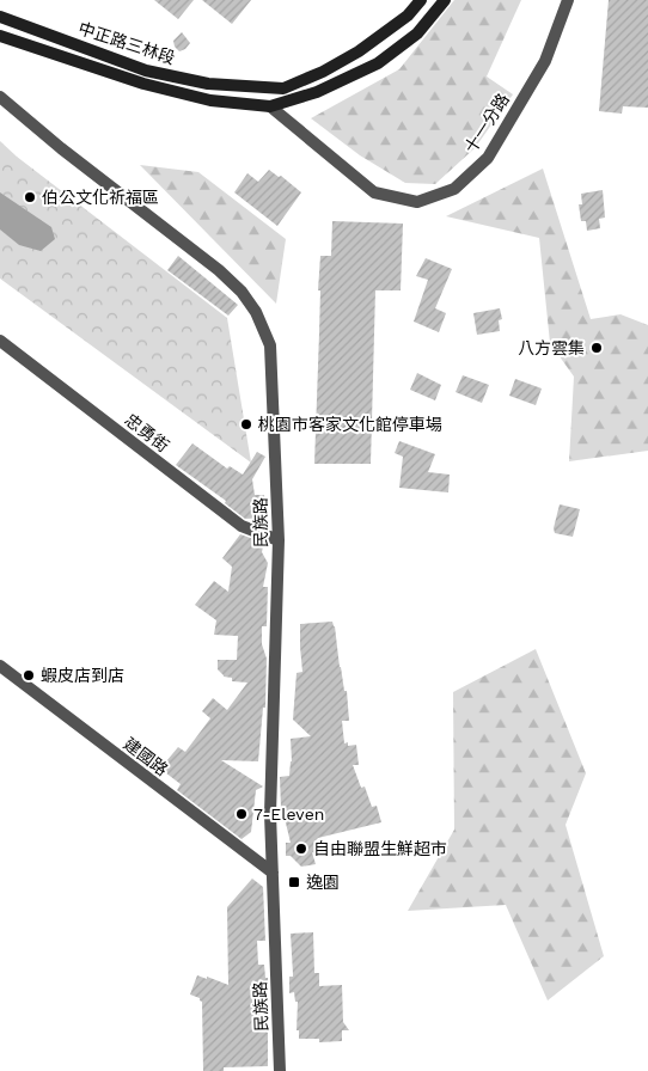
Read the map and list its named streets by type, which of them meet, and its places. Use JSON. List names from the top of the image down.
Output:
{
  "streets": {
    "main road": ["中正路三林段"],
    "street": [
      "十一分路",
      "忠勇街",
      "民族路",
      "建國路"
    ]
  },
  "crossings": [
    ["中正路三林段", "十一分路"],
    ["忠勇街", "民族路"],
    ["民族路", "建國路"]
  ],
  "places": {
    "other": [
      "伯公文化祈福區",
      "八方雲集",
      "桃園市客家文化館停車場",
      "蝦皮店到店",
      "7-Eleven",
      "自由聯盟生鮮超市"
    ],
    "transit": ["逸園"]
  }
}
